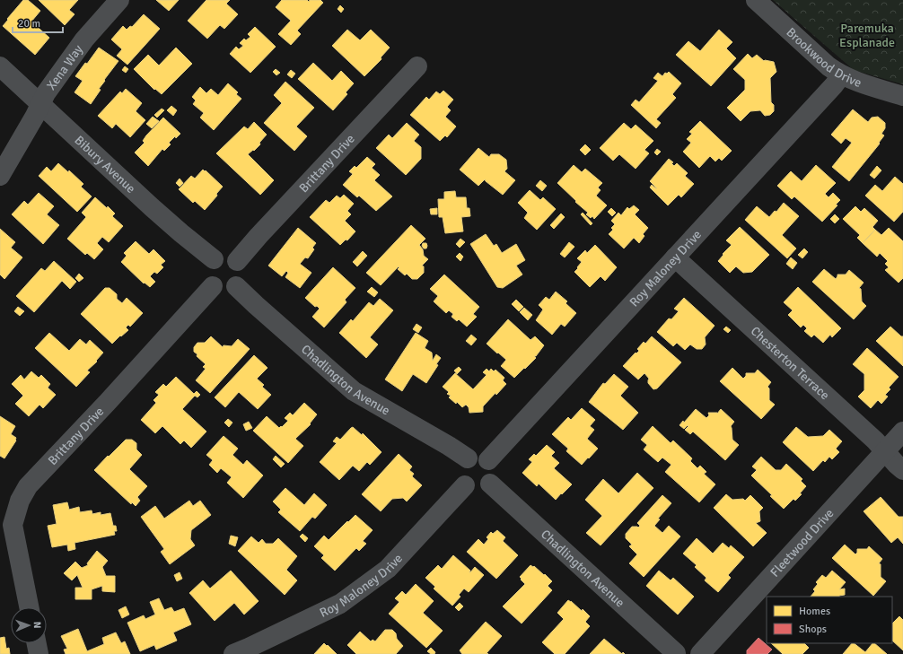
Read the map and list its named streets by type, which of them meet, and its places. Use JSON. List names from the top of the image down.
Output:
{
  "streets": {
    "street": [
      "Brookwood Drive",
      "Xena Way",
      "Brittany Drive",
      "Bibury Avenue",
      "Roy Maloney Drive",
      "Chesterton Terrace",
      "Chadlington Avenue",
      "Fleetwood Drive"
    ]
  },
  "crossings": [
    ["Brookwood Drive", "Roy Maloney Drive"],
    ["Xena Way", "Bibury Avenue"],
    ["Brittany Drive", "Bibury Avenue"],
    ["Brittany Drive", "Chadlington Avenue"],
    ["Bibury Avenue", "Chadlington Avenue"],
    ["Roy Maloney Drive", "Chesterton Terrace"],
    ["Roy Maloney Drive", "Chadlington Avenue"],
    ["Chesterton Terrace", "Fleetwood Drive"]
  ],
  "parks": ["Paremuka Esplanade"],
  "legend": ["Homes", "Shops"],
  "scale_bar": "20 m",
  "north": "right"
}
